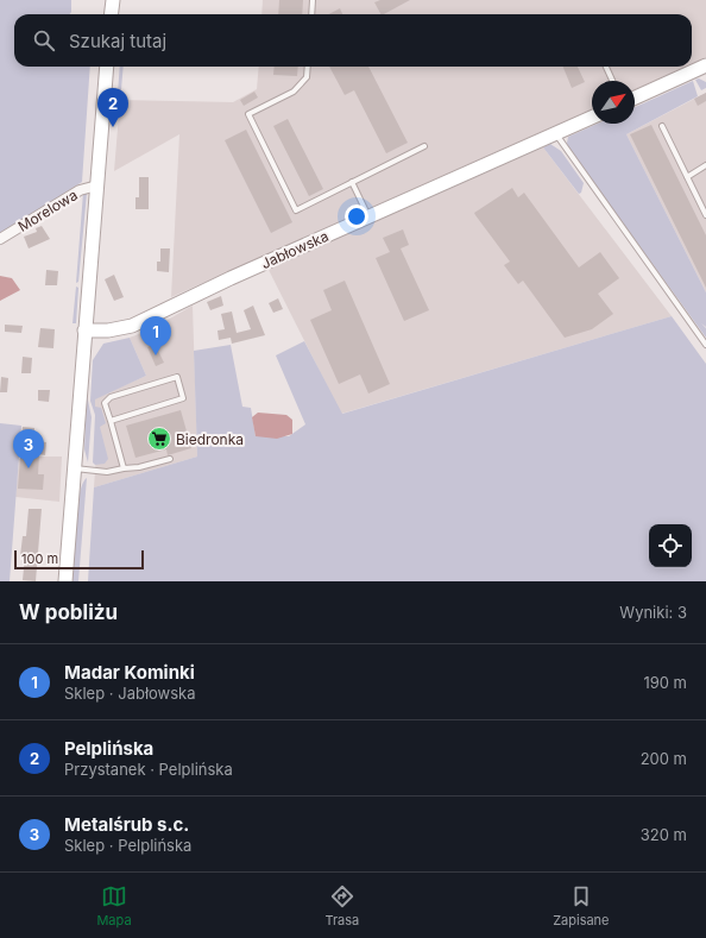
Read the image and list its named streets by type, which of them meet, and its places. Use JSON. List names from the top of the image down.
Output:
{
  "streets": {
    "main road": ["Jabłowska"],
    "street": ["Morelowa"]
  },
  "places": {
    "supermarket": ["Biedronka"]
  },
  "scale_bar": "100 m",
  "north": "top right",
  "page": {
    "search": "Szukaj tutaj",
    "pins": ["2", "1", "3"],
    "scale": "100 m",
    "heading": ["W pobliżu", "Wyniki: 3"],
    "list": [
      {
        "mark": "1",
        "name": "Madar Kominki",
        "note": "Sklep · Jabłowska",
        "value": "190 m"
      },
      {
        "mark": "2",
        "name": "Pelplińska",
        "note": "Przystanek · Pelplińska",
        "value": "200 m"
      },
      {
        "mark": "3",
        "name": "Metalśrub s.c.",
        "note": "Sklep · Pelplińska",
        "value": "320 m"
      }
    ],
    "nav": ["Mapa", "Trasa", "Zapisane"]
  }
}
